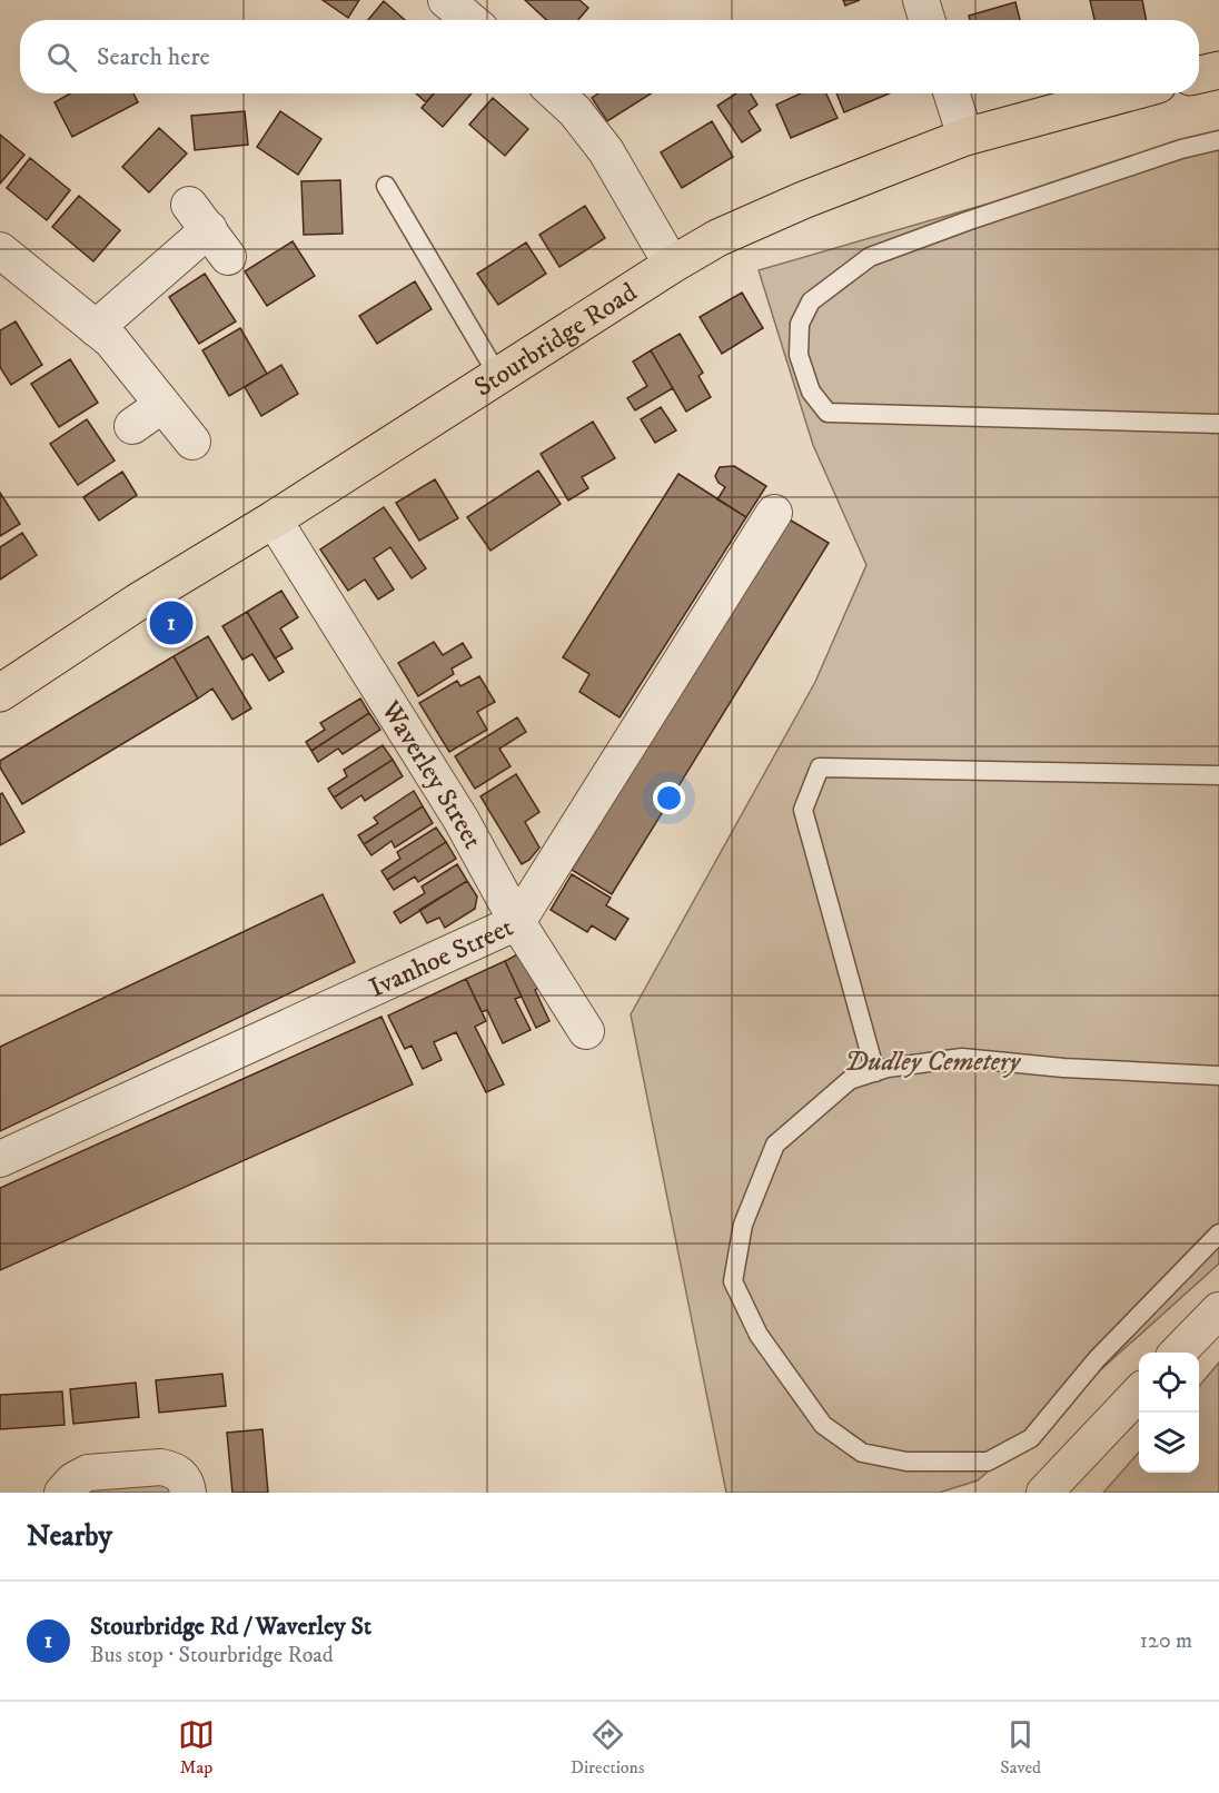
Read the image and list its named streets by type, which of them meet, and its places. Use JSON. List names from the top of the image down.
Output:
{
  "streets": {
    "main road": ["Stourbridge Road"],
    "street": ["Waverley Street", "Ivanhoe Street"]
  },
  "crossings": [
    ["Stourbridge Road", "Waverley Street"],
    ["Waverley Street", "Ivanhoe Street"]
  ],
  "parks": ["Dudley Cemetery"],
  "page": {
    "search": "Search here",
    "pins": "1",
    "heading": "Nearby",
    "list": [
      {
        "mark": "1",
        "name": "Stourbridge Rd / Waverley St",
        "note": "Bus stop · Stourbridge Road",
        "value": "120 m"
      }
    ],
    "nav": ["Map", "Directions", "Saved"]
  }
}
